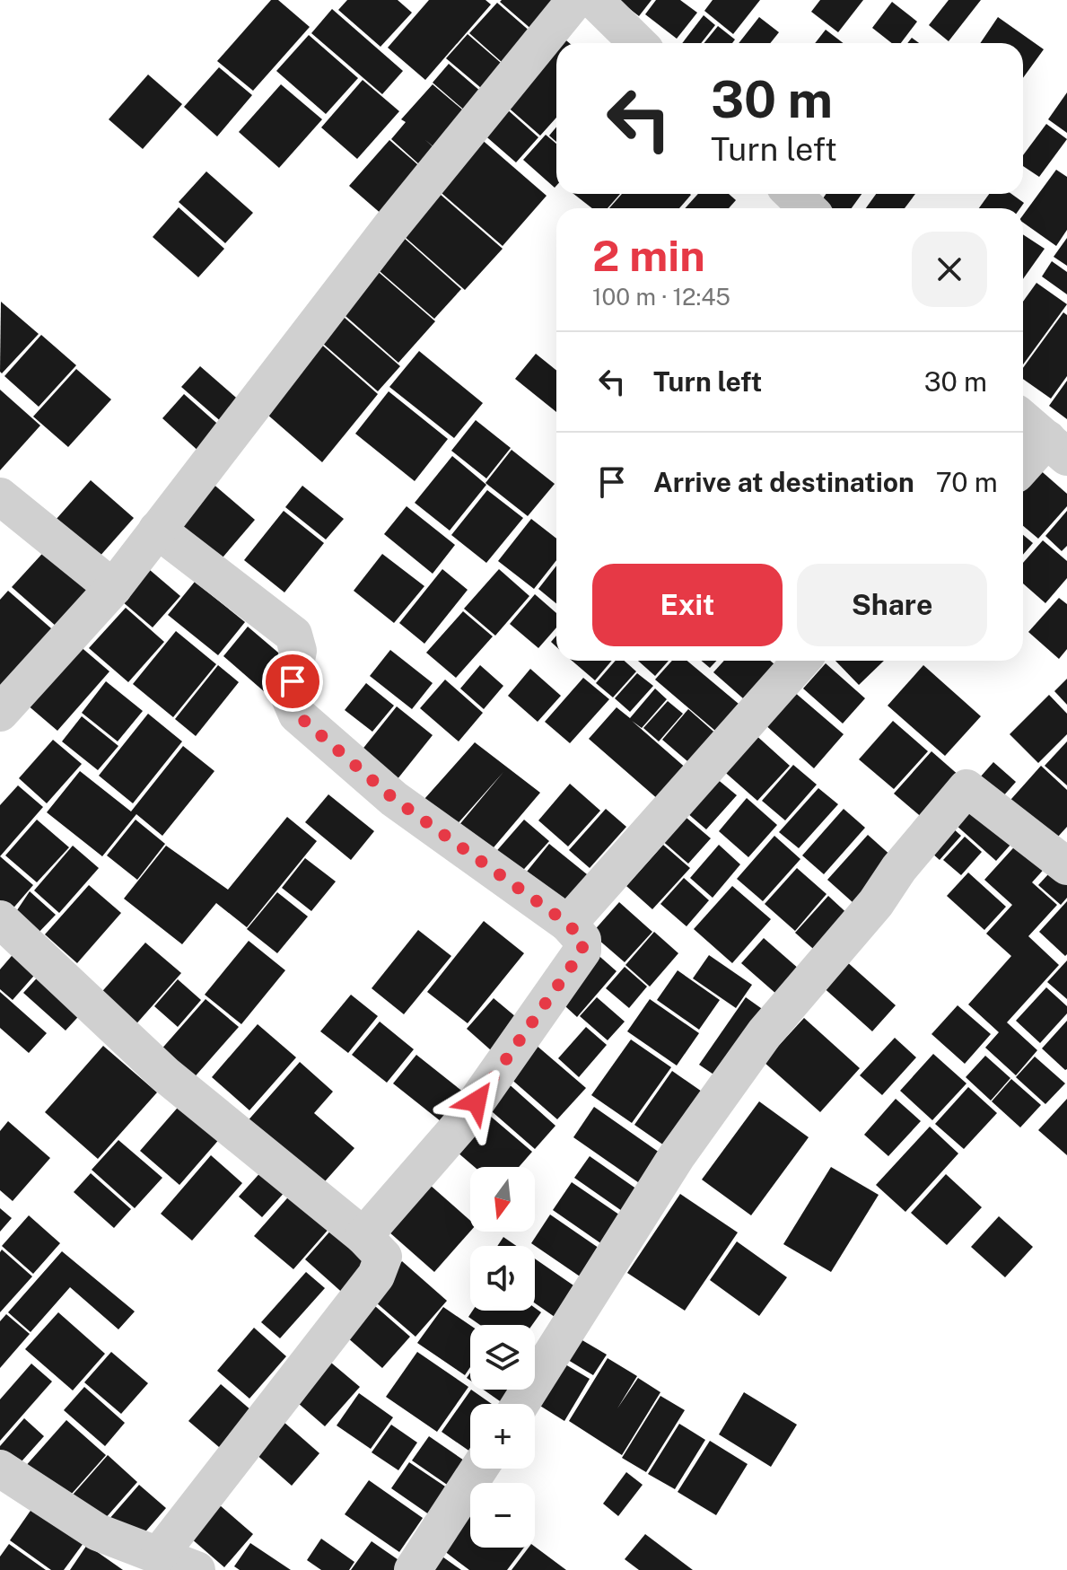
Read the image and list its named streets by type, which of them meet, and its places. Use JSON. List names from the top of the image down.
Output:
{
  "north": "bottom",
  "page": {
    "turn": ["30 m", "Turn left"],
    "heading": ["2 min", "100 m · 12:45"],
    "list": [
      {
        "name": "Turn left",
        "value": "30 m"
      },
      {
        "name": "Arrive at destination",
        "value": "70 m"
      }
    ],
    "buttons": ["Exit", "Share"],
    "map_buttons": ["+", "−"]
  }
}
